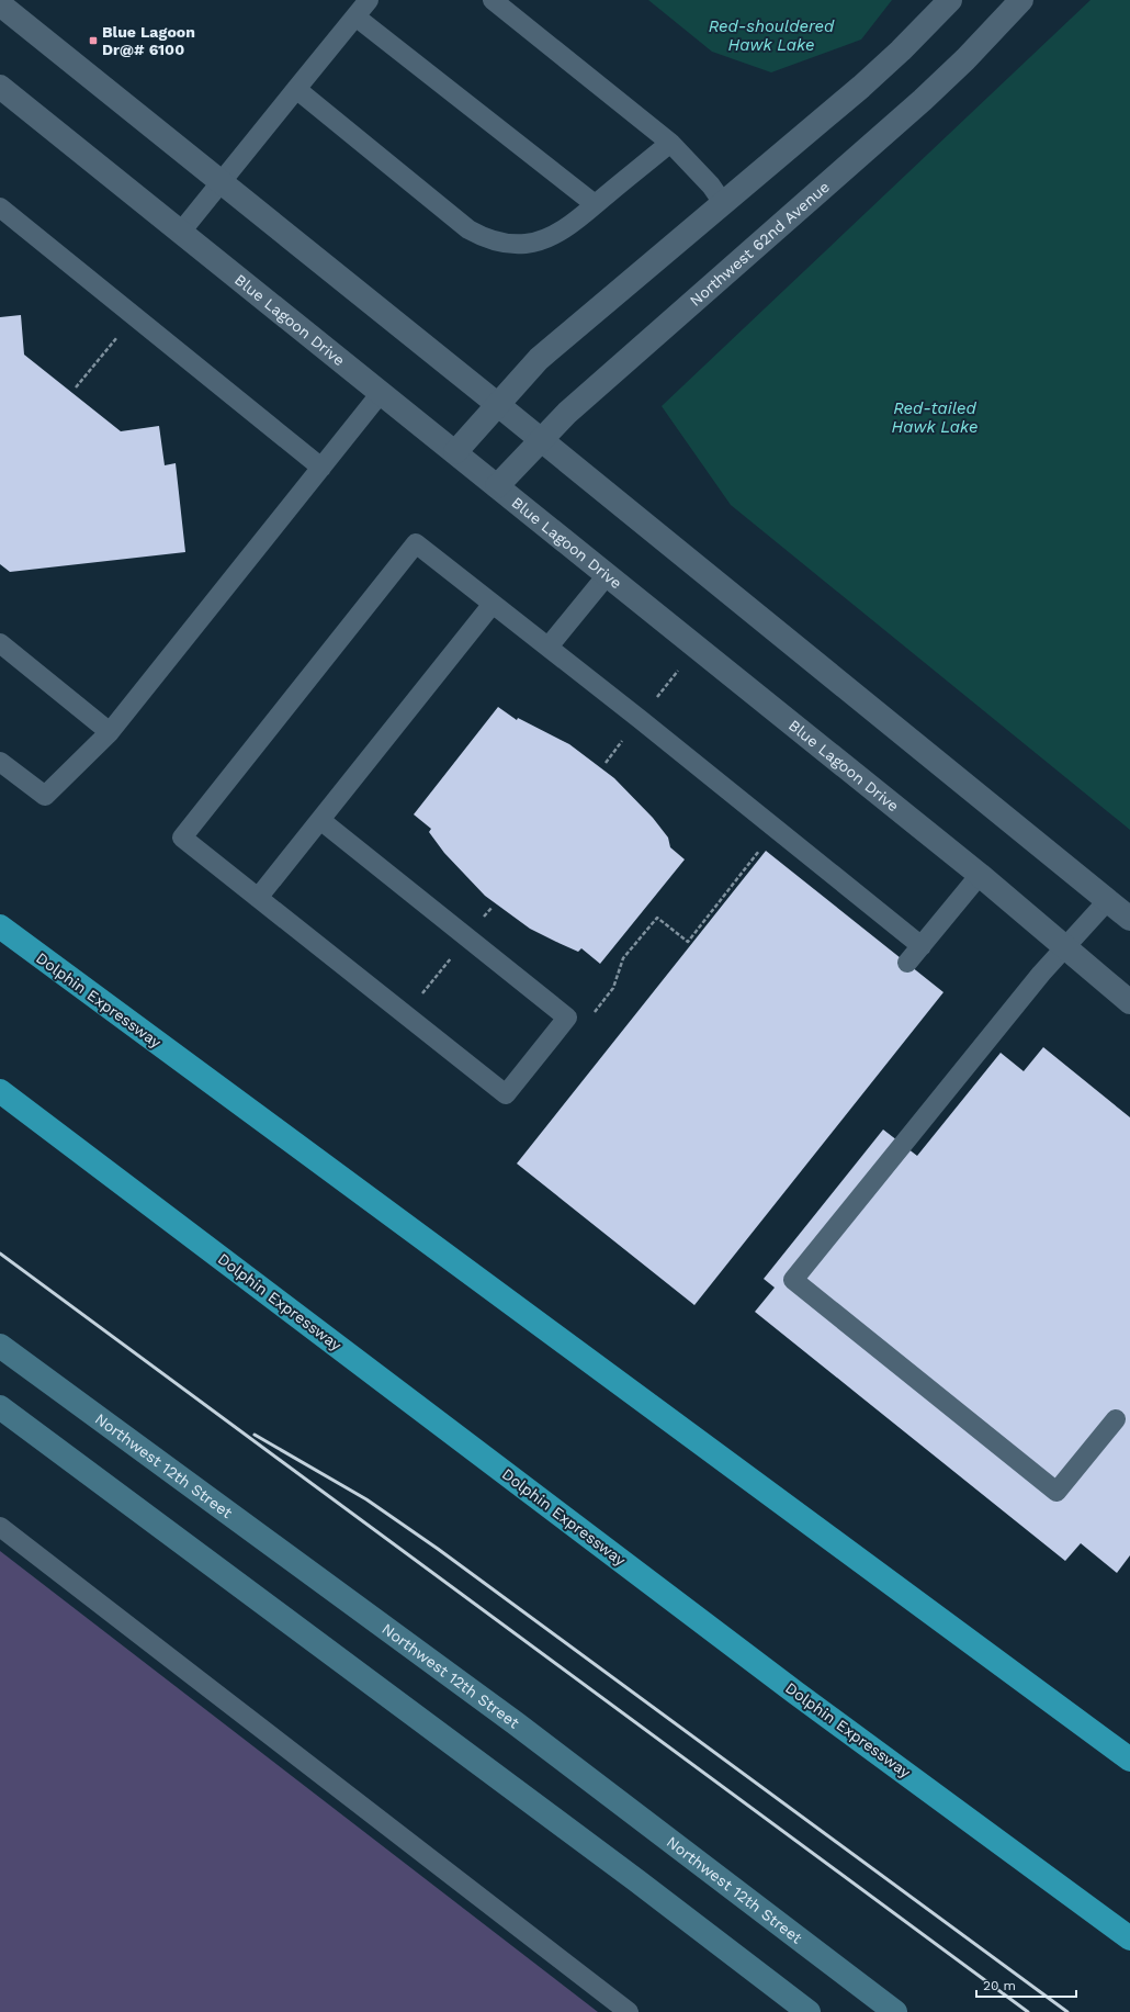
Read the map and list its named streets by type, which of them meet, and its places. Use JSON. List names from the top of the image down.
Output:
{
  "streets": {
    "highway": ["Dolphin Expressway"],
    "main road": ["Northwest 12th Street"],
    "street": ["Northwest 62nd Avenue", "Blue Lagoon Drive"]
  },
  "crossings": [
    ["Northwest 62nd Avenue", "Blue Lagoon Drive"]
  ],
  "water": ["Red-shouldered Hawk Lake", "Red-tailed Hawk Lake"],
  "places": {
    "transit": ["Blue Lagoon Dr@# 6100"]
  },
  "scale_bar": "20 m"
}
